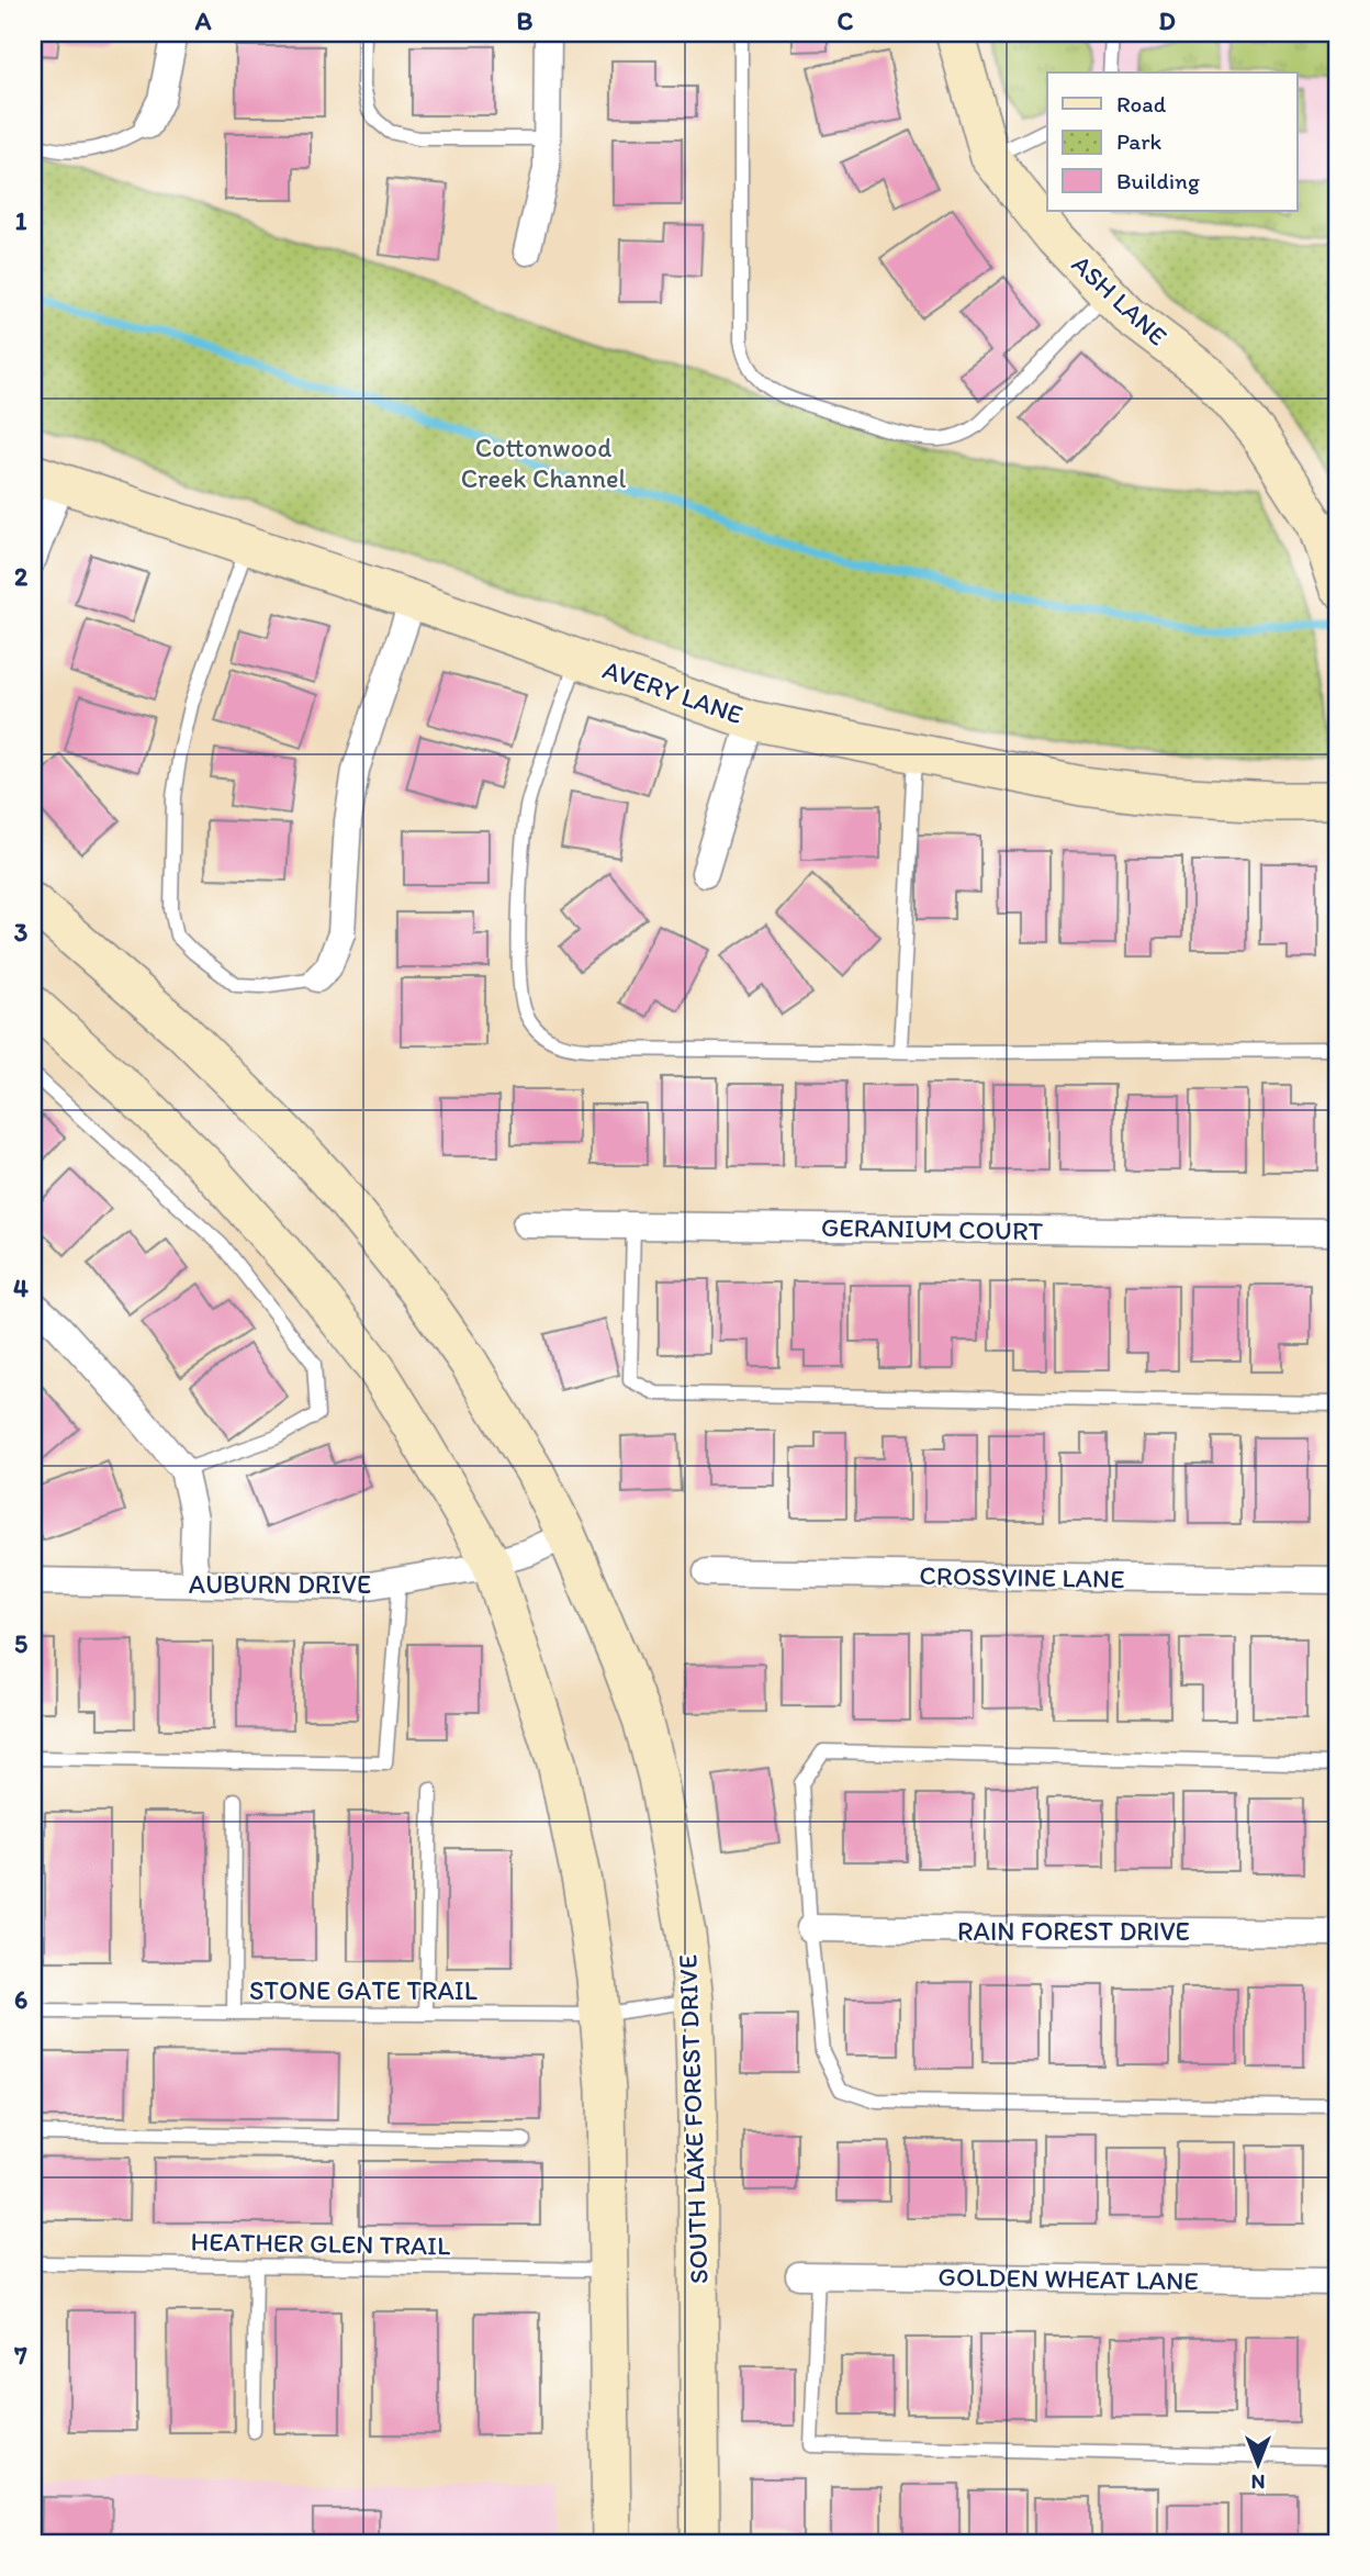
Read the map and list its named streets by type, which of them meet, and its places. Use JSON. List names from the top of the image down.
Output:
{
  "streets": {
    "main road": ["ASH LANE", "AVERY LANE", "SOUTH LAKE FOREST DRIVE"],
    "street": [
      "GERANIUM COURT",
      "CROSSVINE LANE",
      "AUBURN DRIVE",
      "RAIN FOREST DRIVE",
      "GOLDEN WHEAT LANE"
    ],
    "lane": ["STONE GATE TRAIL", "HEATHER GLEN TRAIL"]
  },
  "crossings": [
    ["AUBURN DRIVE", "SOUTH LAKE FOREST DRIVE"],
    ["STONE GATE TRAIL", "SOUTH LAKE FOREST DRIVE"]
  ],
  "parks": ["Cottonwood Creek Channel"],
  "legend": ["Road", "Park", "Building"],
  "north": "bottom",
  "grid": {
    "columns": [
      "A",
      "B",
      "C",
      "D"
    ],
    "rows": [
      "1",
      "2",
      "3",
      "4",
      "5",
      "6",
      "7"
    ]
  }
}
